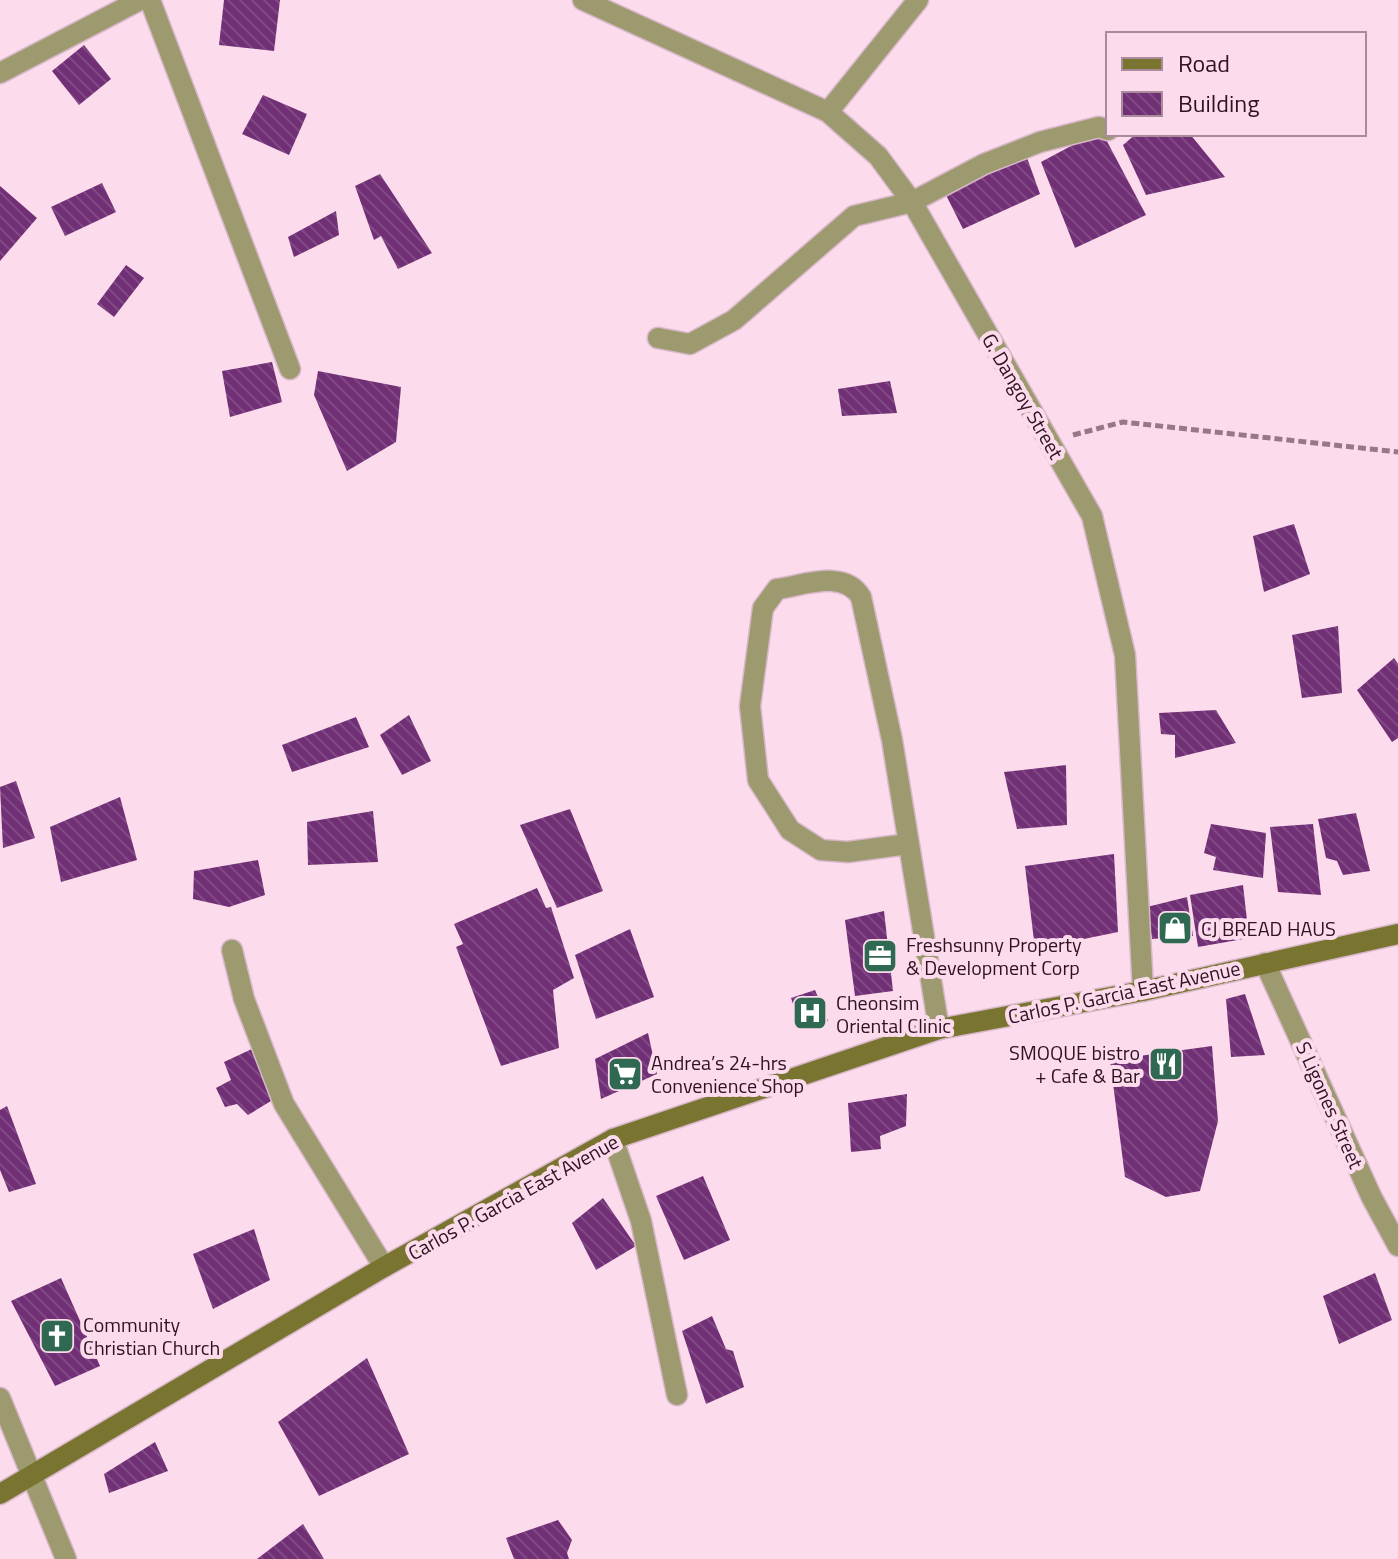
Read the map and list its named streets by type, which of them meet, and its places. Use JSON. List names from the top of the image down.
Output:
{
  "streets": {
    "main road": ["Carlos P. Garcia East Avenue"],
    "street": ["G. Dangoy Street", "S Ligones Street"]
  },
  "crossings": [
    ["G. Dangoy Street", "Carlos P. Garcia East Avenue"],
    ["Carlos P. Garcia East Avenue", "S Ligones Street"]
  ],
  "places": {
    "shop": ["CJ BREAD HAUS"],
    "office": ["Freshsunny Property & Development Corp"],
    "hospital": ["Cheonsim Oriental Clinic"],
    "restaurant": ["SMOQUE bistro + Cafe & Bar"],
    "supermarket": ["Andrea’s 24-hrs Convenience Shop"],
    "church": ["Community Christian Church"]
  },
  "legend": ["Road", "Building"]
}
